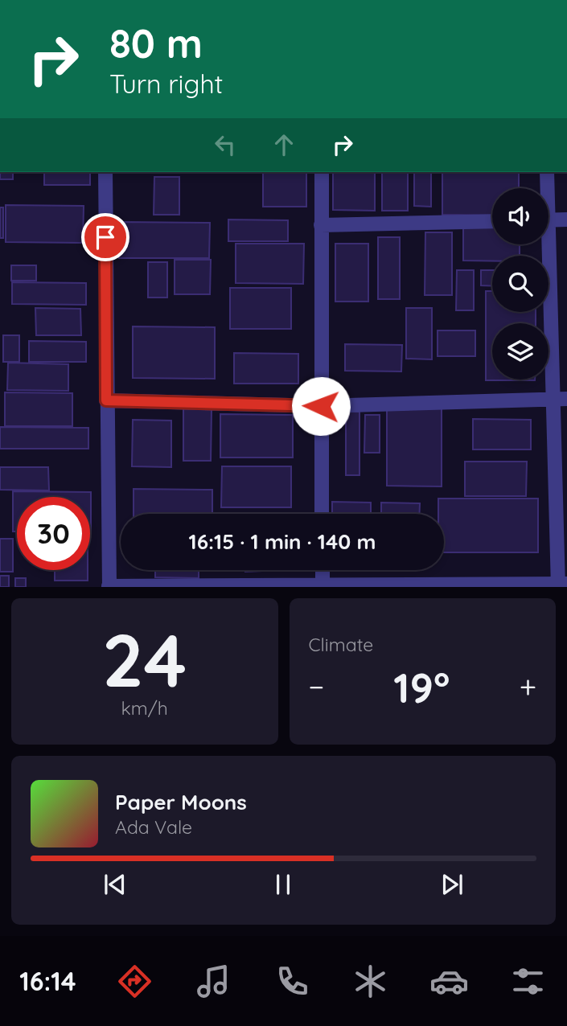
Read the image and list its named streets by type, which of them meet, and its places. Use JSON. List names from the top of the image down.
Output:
{
  "page": {
    "turn": ["80 m", "Turn right"],
    "limit": "30",
    "trip": "16:15 · 1 min · 140 m",
    "tile": [
      ["24", "km/h"],
      "Climate"
    ],
    "heat": ["−", "19°", "+"],
    "song": ["Paper Moons", "Ada Vale"],
    "tabs": "16:14"
  }
}
